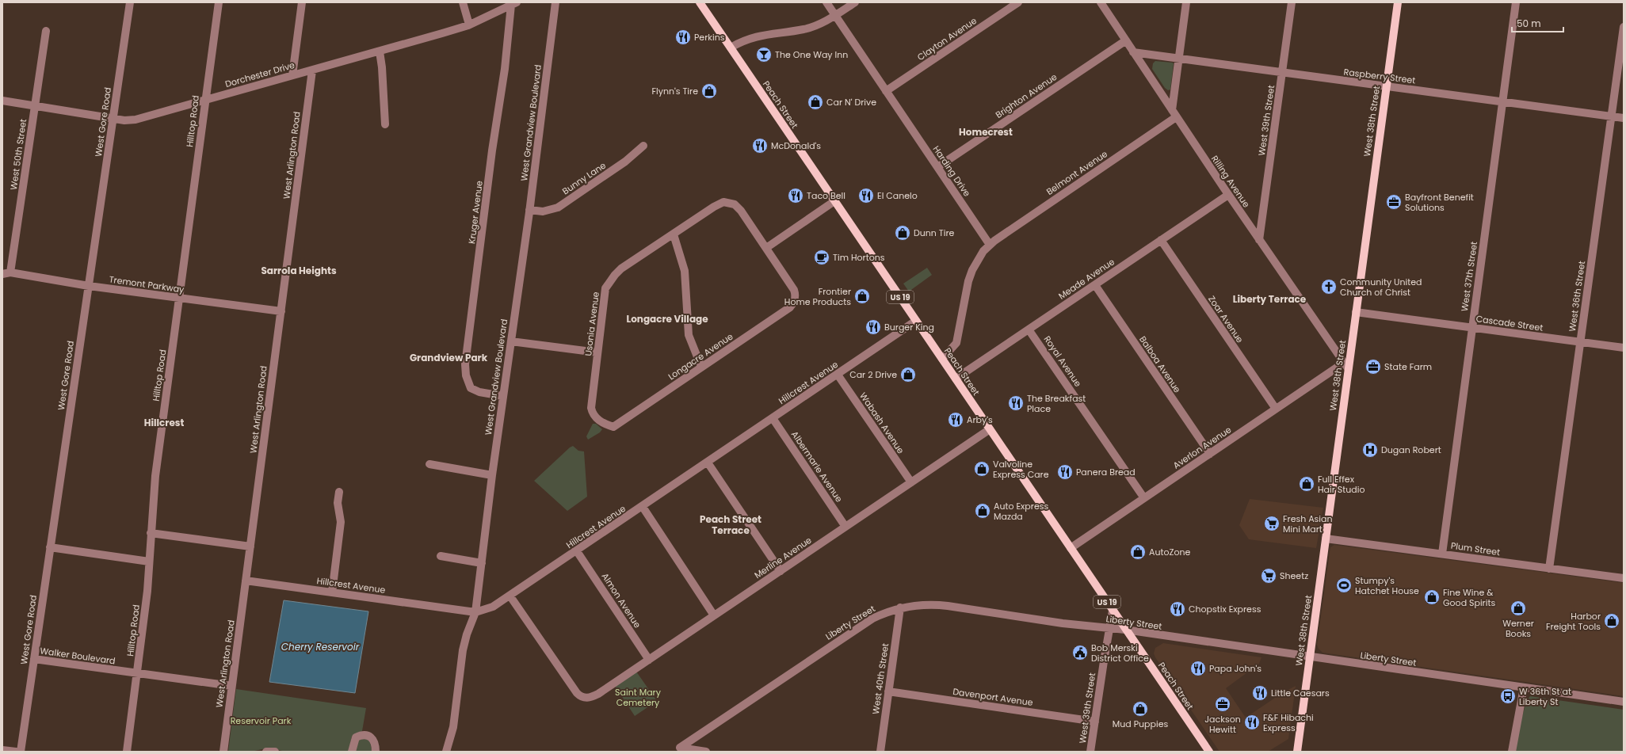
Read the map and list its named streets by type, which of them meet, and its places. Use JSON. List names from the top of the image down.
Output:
{
  "streets": {
    "main road": ["Peach Street", "West 38th Street", "US 19"],
    "street": [
      "Clayton Avenue",
      "Dorchester Drive",
      "Raspberry Street",
      "Brighton Avenue",
      "West 39th Street",
      "Hilltop Road",
      "West Gore Road",
      "West Grandview Boulevard",
      "West 50th Street",
      "West Arlington Road",
      "Harding Drive",
      "Belmont Avenue",
      "Bunny Lane",
      "Rilling Avenue",
      "Kruger Avenue",
      "West 37th Street",
      "Meade Avenue",
      "Tremont Parkway",
      "West 36th Street",
      "Zoar Avenue",
      "Cascade Street",
      "Usonia Avenue",
      "Longacre Avenue",
      "Royal Avenue",
      "Balboa Avenue",
      "Hillcrest Avenue",
      "Wabash Avenue",
      "Averlon Avenue",
      "Albermarle Avenue",
      "Plum Street",
      "Merline Avenue",
      "Almon Avenue",
      "Liberty Street",
      "Walker Boulevard",
      "West 40th Street",
      "Davenport Avenue"
    ]
  },
  "crossings": [
    ["Clayton Avenue", "Harding Drive"],
    ["Dorchester Drive", "Hilltop Road"],
    ["Dorchester Drive", "West Gore Road"],
    ["Dorchester Drive", "West 50th Street"],
    ["Dorchester Drive", "West Arlington Road"],
    ["Dorchester Drive", "Kruger Avenue"],
    ["Raspberry Street", "West 39th Street"],
    ["Raspberry Street", "West 38th Street"],
    ["Raspberry Street", "Rilling Avenue"],
    ["Raspberry Street", "West 37th Street"],
    ["Raspberry Street", "West 36th Street"],
    ["Brighton Avenue", "Harding Drive"],
    ["Brighton Avenue", "Rilling Avenue"],
    ["Peach Street", "West 39th Street"],
    ["Peach Street", "Meade Avenue"],
    ["Peach Street", "Hillcrest Avenue"],
    ["Peach Street", "Averlon Avenue"],
    ["Peach Street", "Merline Avenue"],
    ["Peach Street", "Liberty Street"],
    ["West 39th Street", "Rilling Avenue"],
    ["West 39th Street", "Liberty Street"],
    ["West 39th Street", "Davenport Avenue"],
    ["Hilltop Road", "Tremont Parkway"],
    ["Hilltop Road", "Walker Boulevard"],
    ["West 38th Street", "Rilling Avenue"],
    ["West 38th Street", "Cascade Street"],
    ["West 38th Street", "Averlon Avenue"],
    ["West 38th Street", "Plum Street"],
    ["West 38th Street", "Liberty Street"],
    ["West Gore Road", "Tremont Parkway"],
    ["West Gore Road", "Walker Boulevard"],
    ["West Grandview Boulevard", "Bunny Lane"],
    ["West Grandview Boulevard", "Kruger Avenue"],
    ["West Grandview Boulevard", "Hillcrest Avenue"],
    ["West 50th Street", "Tremont Parkway"],
    ["West Arlington Road", "Tremont Parkway"],
    ["West Arlington Road", "Hillcrest Avenue"],
    ["West Arlington Road", "Walker Boulevard"],
    ["Harding Drive", "Belmont Avenue"],
    ["Belmont Avenue", "Rilling Avenue"],
    ["Rilling Avenue", "Meade Avenue"],
    ["Rilling Avenue", "Averlon Avenue"],
    ["West 37th Street", "Cascade Street"],
    ["West 37th Street", "Plum Street"],
    ["Meade Avenue", "Zoar Avenue"],
    ["Meade Avenue", "Royal Avenue"],
    ["Meade Avenue", "Balboa Avenue"],
    ["West 36th Street", "Cascade Street"],
    ["West 36th Street", "Plum Street"],
    ["Zoar Avenue", "Averlon Avenue"],
    ["Usonia Avenue", "Longacre Avenue"],
    ["Royal Avenue", "Averlon Avenue"],
    ["Balboa Avenue", "Averlon Avenue"],
    ["Hillcrest Avenue", "Wabash Avenue"],
    ["Hillcrest Avenue", "Albermarle Avenue"],
    ["Hillcrest Avenue", "Merline Avenue"],
    ["Hillcrest Avenue", "Almon Avenue"],
    ["Wabash Avenue", "Merline Avenue"],
    ["Albermarle Avenue", "Merline Avenue"],
    ["Merline Avenue", "Almon Avenue"],
    ["Liberty Street", "West 40th Street"],
    ["West 40th Street", "Davenport Avenue"]
  ],
  "districts": [
    "Homecrest",
    "Sarrola Heights",
    "Liberty Terrace",
    "Longacre Village",
    "Grandview Park",
    "Hillcrest",
    "Peach Street Terrace"
  ],
  "water": ["Cherry Reservoir"],
  "parks": ["Saint Mary Cemetery", "Reservoir Park"],
  "places": {
    "restaurant": [
      "Perkins",
      "McDonald's",
      "Taco Bell",
      "El Canelo",
      "Burger King",
      "The Breakfast Place",
      "Arby's",
      "Panera Bread",
      "Chopstix Express",
      "Papa John's",
      "Little Caesars",
      "F&F Hibachi Express"
    ],
    "bar": ["The One Way Inn"],
    "shop": [
      "Flynn's Tire",
      "Car N' Drive",
      "Dunn Tire",
      "Frontier Home Products",
      "Car 2 Drive",
      "Valvoline Express Care",
      "Full Effex Hair Studio",
      "Auto Express Mazda",
      "AutoZone",
      "Fine Wine & Good Spirits",
      "Werner Books",
      "Harbor Freight Tools",
      "Mud Puppies"
    ],
    "office": ["Bayfront Benefit Solutions", "State Farm", "Jackson Hewitt"],
    "cafe": ["Tim Hortons"],
    "church": ["Community United Church of Christ"],
    "hospital": ["Dugan Robert"],
    "supermarket": ["Fresh Asian Mini Mart", "Sheetz"],
    "sports": ["Stumpy's Hatchet House"],
    "public building": ["Bob Merski District Office"],
    "bus stop": ["W 36th St at Liberty St"]
  },
  "scale_bar": "50 m"
}
